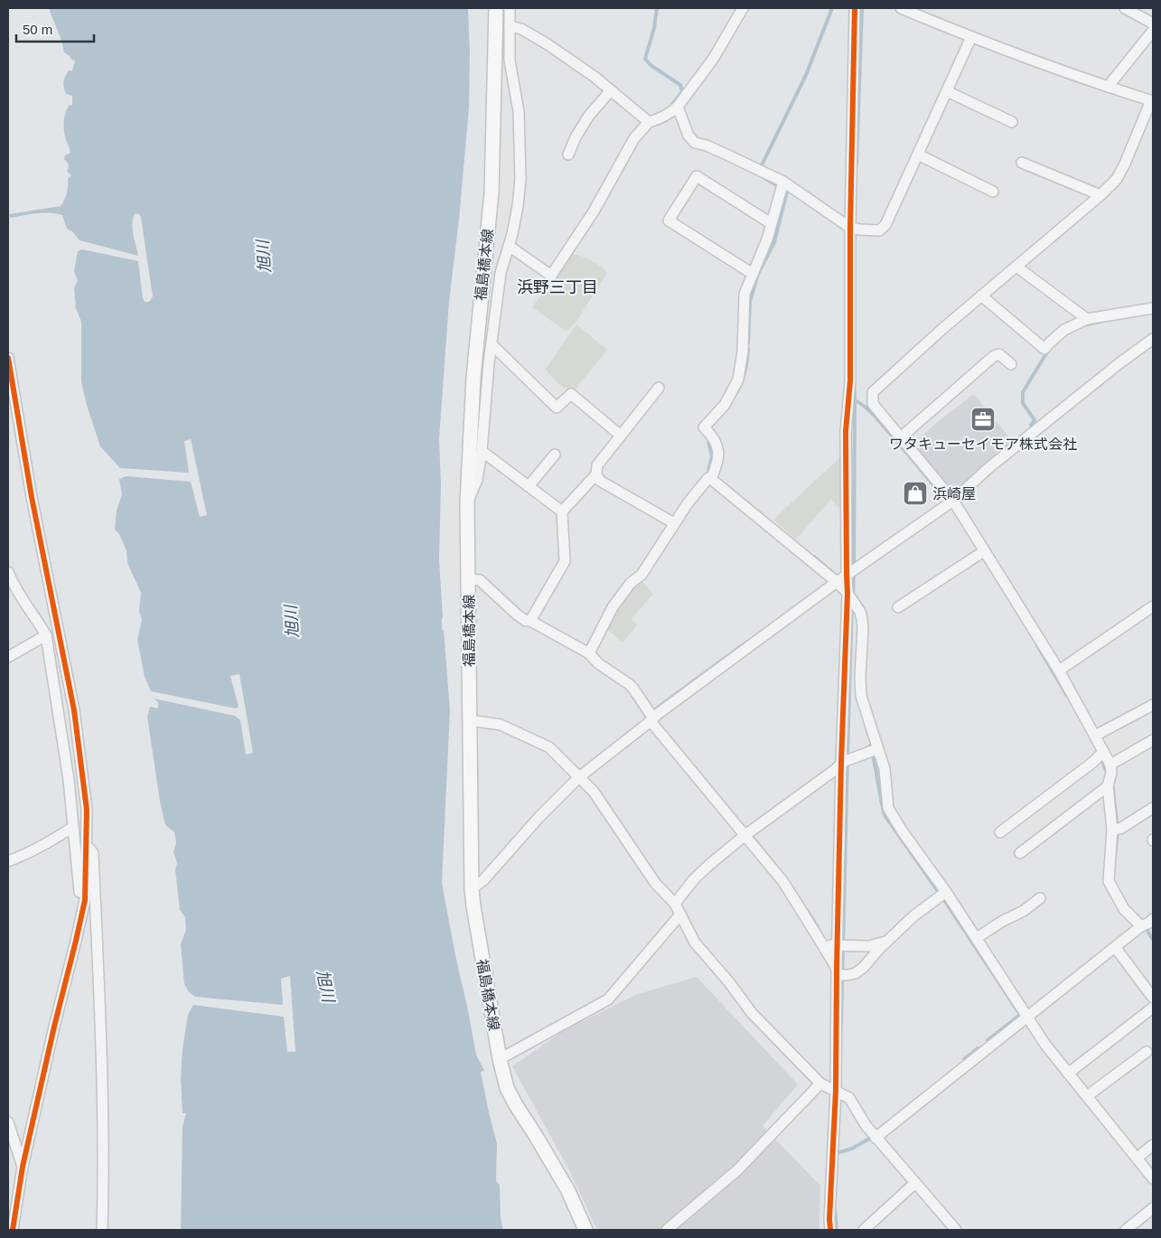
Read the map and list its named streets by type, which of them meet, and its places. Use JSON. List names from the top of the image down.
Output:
{
  "streets": {
    "main road": ["福島橋本線"]
  },
  "districts": ["浜野三丁目"],
  "water": ["旭川"],
  "places": {
    "office": ["ワタキューセイモア株式会社"],
    "shop": ["浜崎屋"]
  },
  "scale_bar": "50 m"
}
